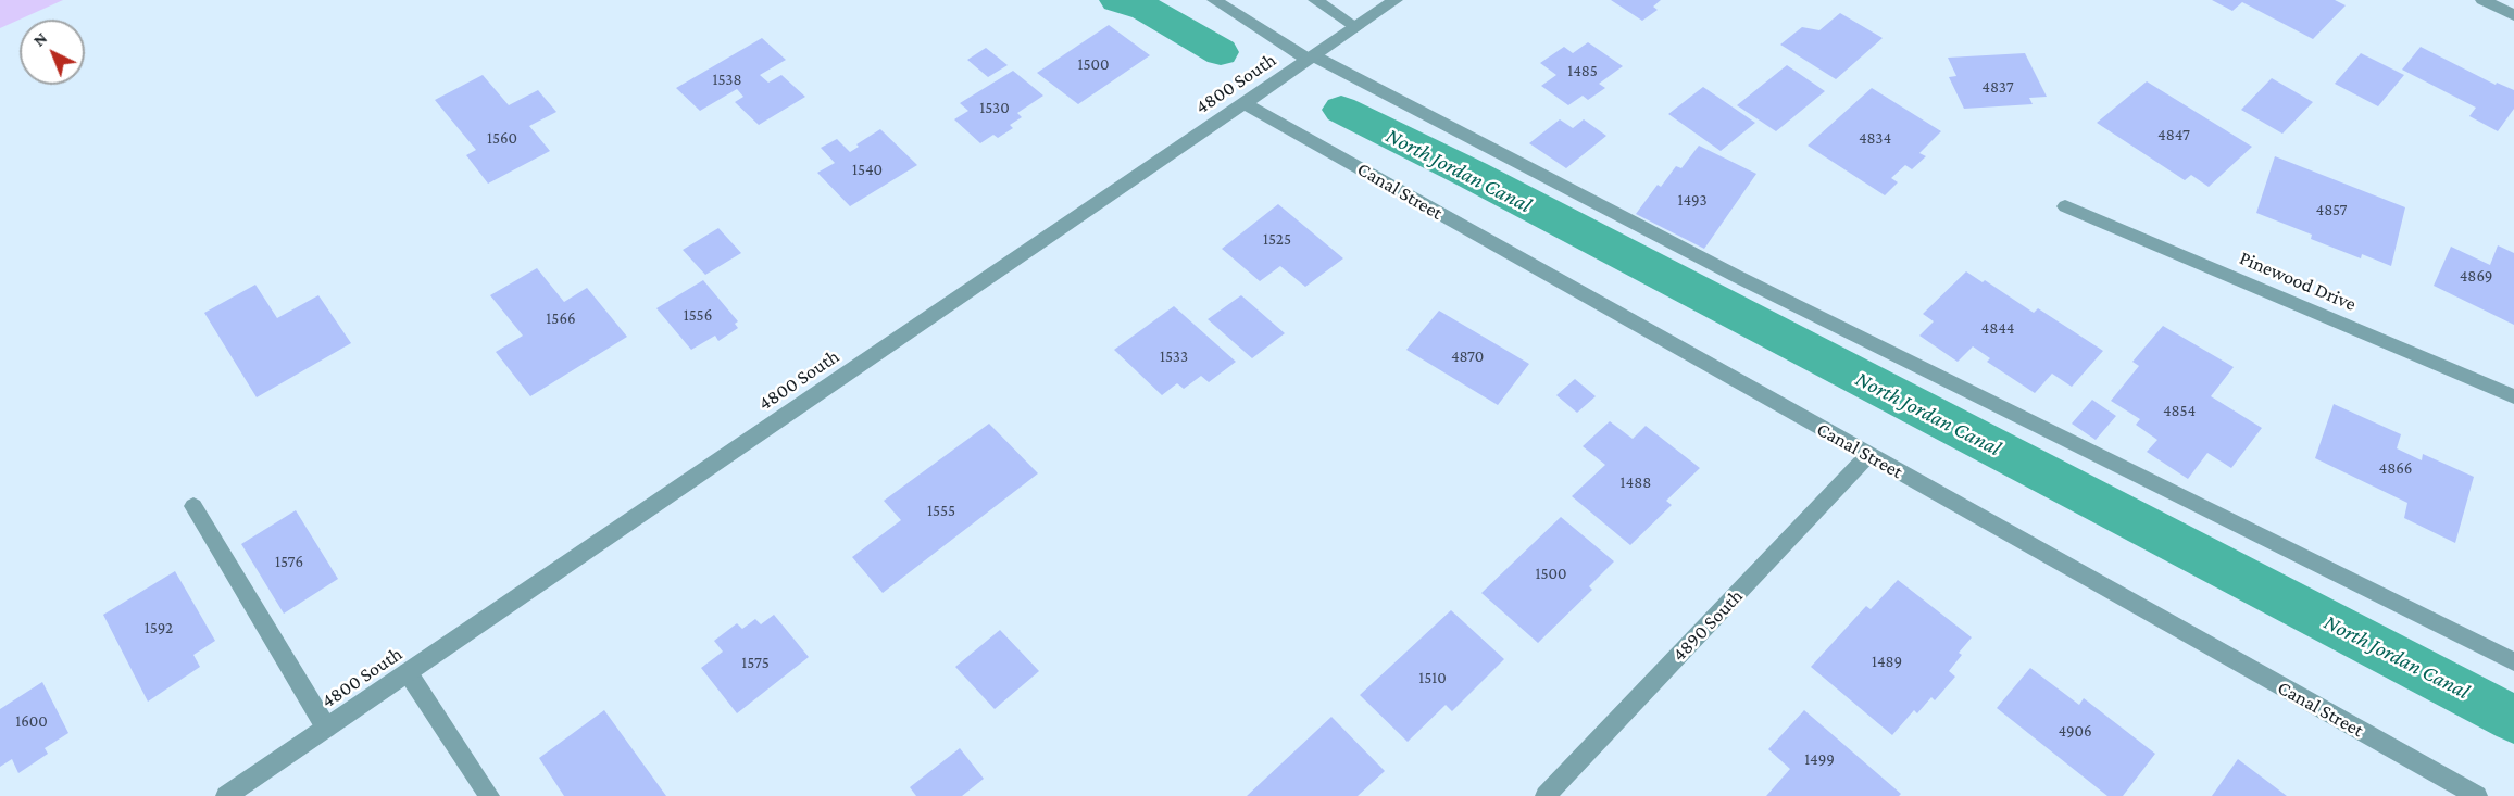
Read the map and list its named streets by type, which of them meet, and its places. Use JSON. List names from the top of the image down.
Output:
{
  "streets": {
    "street": [
      "4800 South",
      "Canal Street",
      "Pinewood Drive",
      "4890 South"
    ]
  },
  "crossings": [
    ["4800 South", "Canal Street"],
    ["Canal Street", "4890 South"]
  ],
  "water": ["North Jordan Canal"],
  "house_numbers": [
    "1500",
    "1485",
    "1538",
    "4837",
    "1530",
    "4847",
    "1560",
    "4834",
    "1540",
    "1493",
    "4857",
    "1525",
    "4869",
    "1556",
    "1566",
    "4844",
    "1533",
    "4870",
    "4854",
    "4866",
    "1488",
    "1555",
    "1576",
    "1500",
    "1592",
    "1489",
    "1575",
    "1510",
    "1600",
    "4906",
    "1499"
  ],
  "north": "top left"
}
